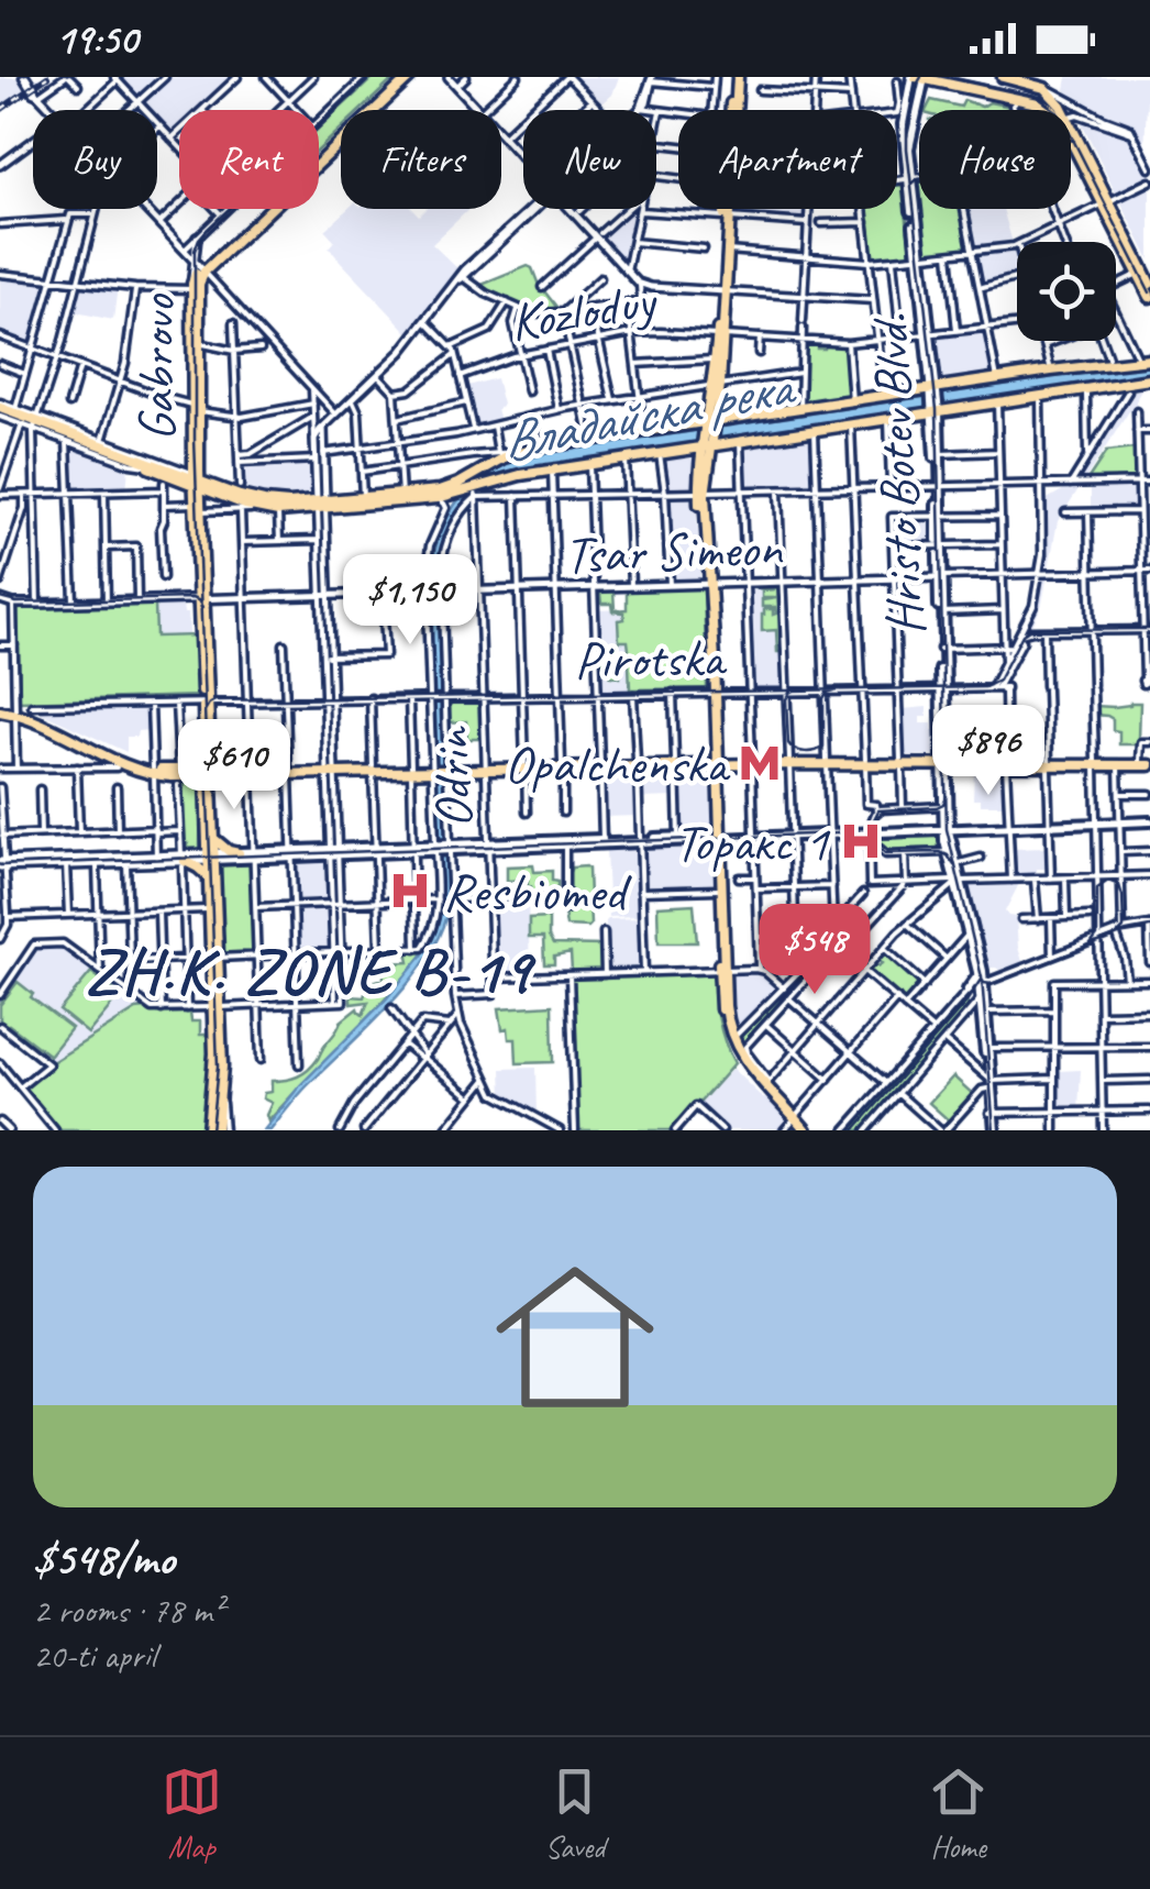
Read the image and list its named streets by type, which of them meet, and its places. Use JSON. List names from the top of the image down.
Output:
{
  "streets": {
    "main road": ["Gabrovo", "Hristo Botev Blvd."],
    "street": [
      "Kozloduy",
      "Tsar Simeon",
      "Pirotska",
      "Odrin"
    ]
  },
  "crossings": [
    ["Kozloduy", "Hristo Botev Blvd."],
    ["Gabrovo", "Tsar Simeon"],
    ["Gabrovo", "Pirotska"],
    ["Hristo Botev Blvd.", "Tsar Simeon"],
    ["Hristo Botev Blvd.", "Pirotska"],
    ["Tsar Simeon", "Odrin"],
    ["Pirotska", "Odrin"]
  ],
  "districts": ["ZH.K. ZONE B-19"],
  "water": ["Владайска река"],
  "places": {
    "metro station": ["Opalchenska"],
    "hospital": ["Торакс 1", "Resbiomed"]
  },
  "page": {
    "status": "19:50",
    "chip": [
      "Buy",
      "Rent",
      "Filters",
      "New",
      "Apartment",
      "House"
    ],
    "price": [
      "$1,150",
      "$896",
      "$610",
      "$548"
    ],
    "list": [
      {
        "name": "$548/mo",
        "note": "2 rooms · 78 m² · 20-ti april"
      }
    ],
    "tabs": ["Map", "Saved", "Home"]
  }
}
